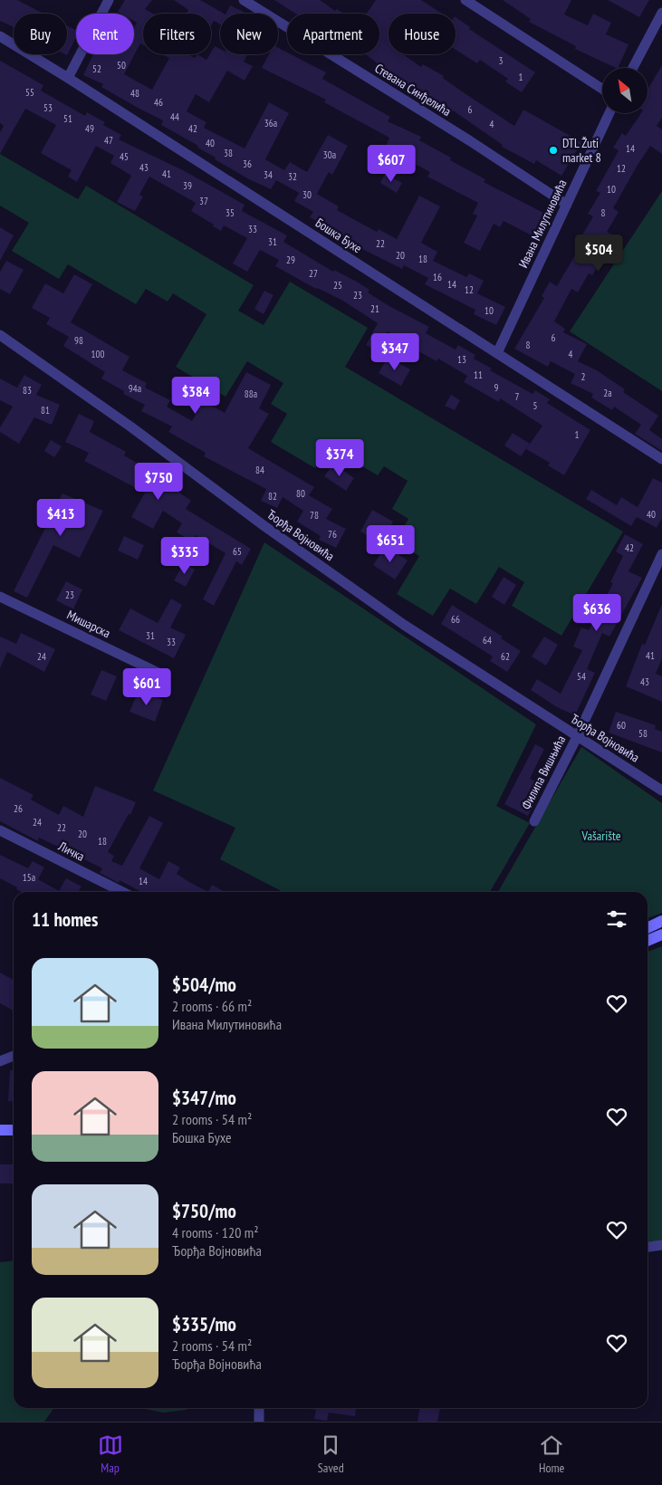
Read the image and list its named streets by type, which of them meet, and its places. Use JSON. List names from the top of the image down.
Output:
{
  "streets": {
    "street": [
      "Стевана Синђелића",
      "Ивана Милутиновића",
      "Бошка Бухе",
      "Ђорђа Војновића",
      "Мишарска",
      "Филипа Вишњића",
      "Личка"
    ]
  },
  "crossings": [
    ["Стевана Синђелића", "Ивана Милутиновића"],
    ["Ивана Милутиновића", "Бошка Бухе"],
    ["Ђорђа Војновића", "Филипа Вишњића"]
  ],
  "parks": ["Vašarište"],
  "places": ["DTL Žuti market 8"],
  "house_numbers": [
    "3",
    "50",
    "52",
    "1",
    "55",
    "48",
    "46",
    "53",
    "6",
    "44",
    "51",
    "36a",
    "4",
    "49",
    "42",
    "47",
    "40",
    "14",
    "38",
    "30a",
    "45",
    "36",
    "43",
    "12",
    "41",
    "34",
    "32",
    "39",
    "10",
    "30",
    "37",
    "35",
    "8",
    "33",
    "31",
    "22",
    "20",
    "18",
    "29",
    "27",
    "16",
    "14",
    "25",
    "12",
    "23",
    "21",
    "10",
    "6",
    "98",
    "8",
    "100",
    "4",
    "13",
    "11",
    "2",
    "9",
    "94a",
    "83",
    "2a",
    "88a",
    "7",
    "5",
    "81",
    "1",
    "84",
    "80",
    "82",
    "40",
    "78",
    "76",
    "42",
    "65",
    "23",
    "66",
    "31",
    "64",
    "33",
    "41",
    "24",
    "62",
    "54",
    "43",
    "60",
    "58",
    "26",
    "24",
    "22",
    "20",
    "18",
    "15a",
    "14"
  ],
  "north": "top left",
  "page": {
    "chip": [
      "Buy",
      "Rent",
      "Filters",
      "New",
      "Apartment",
      "House"
    ],
    "price": [
      "$607",
      "$504",
      "$347",
      "$384",
      "$374",
      "$750",
      "$413",
      "$651",
      "$335",
      "$636",
      "$601"
    ],
    "heading": "11 homes",
    "list": [
      {
        "name": "$504/mo",
        "note": "2 rooms · 66 m² · Ивана Милутиновића"
      },
      {
        "name": "$347/mo",
        "note": "2 rooms · 54 m² · Бошка Бухе"
      },
      {
        "name": "$750/mo",
        "note": "4 rooms · 120 m² · Ђорђа Војновића"
      },
      {
        "name": "$335/mo",
        "note": "2 rooms · 54 m² · Ђорђа Војновића"
      }
    ],
    "tabs": ["Map", "Saved", "Home"]
  }
}
